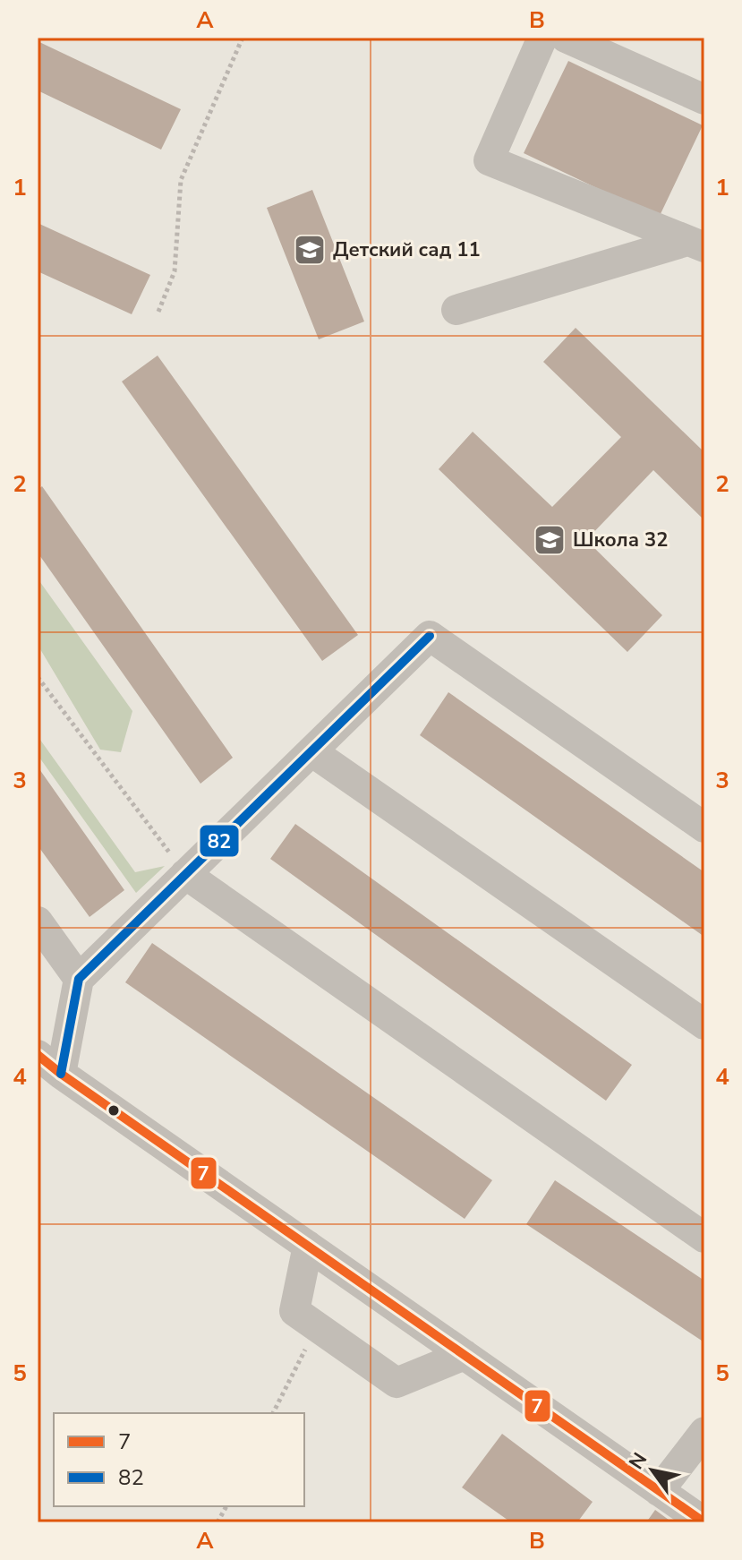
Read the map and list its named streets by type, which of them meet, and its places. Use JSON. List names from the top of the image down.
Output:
{
  "places": {
    "school or university": ["Детский сад 11", "Школа 32"]
  },
  "lines": ["transit line 82", "transit line 7"],
  "legend": ["7", "82"],
  "north": "top left",
  "grid": {
    "columns": ["A", "B"],
    "rows": [
      "1",
      "2",
      "3",
      "4",
      "5"
    ]
  }
}
